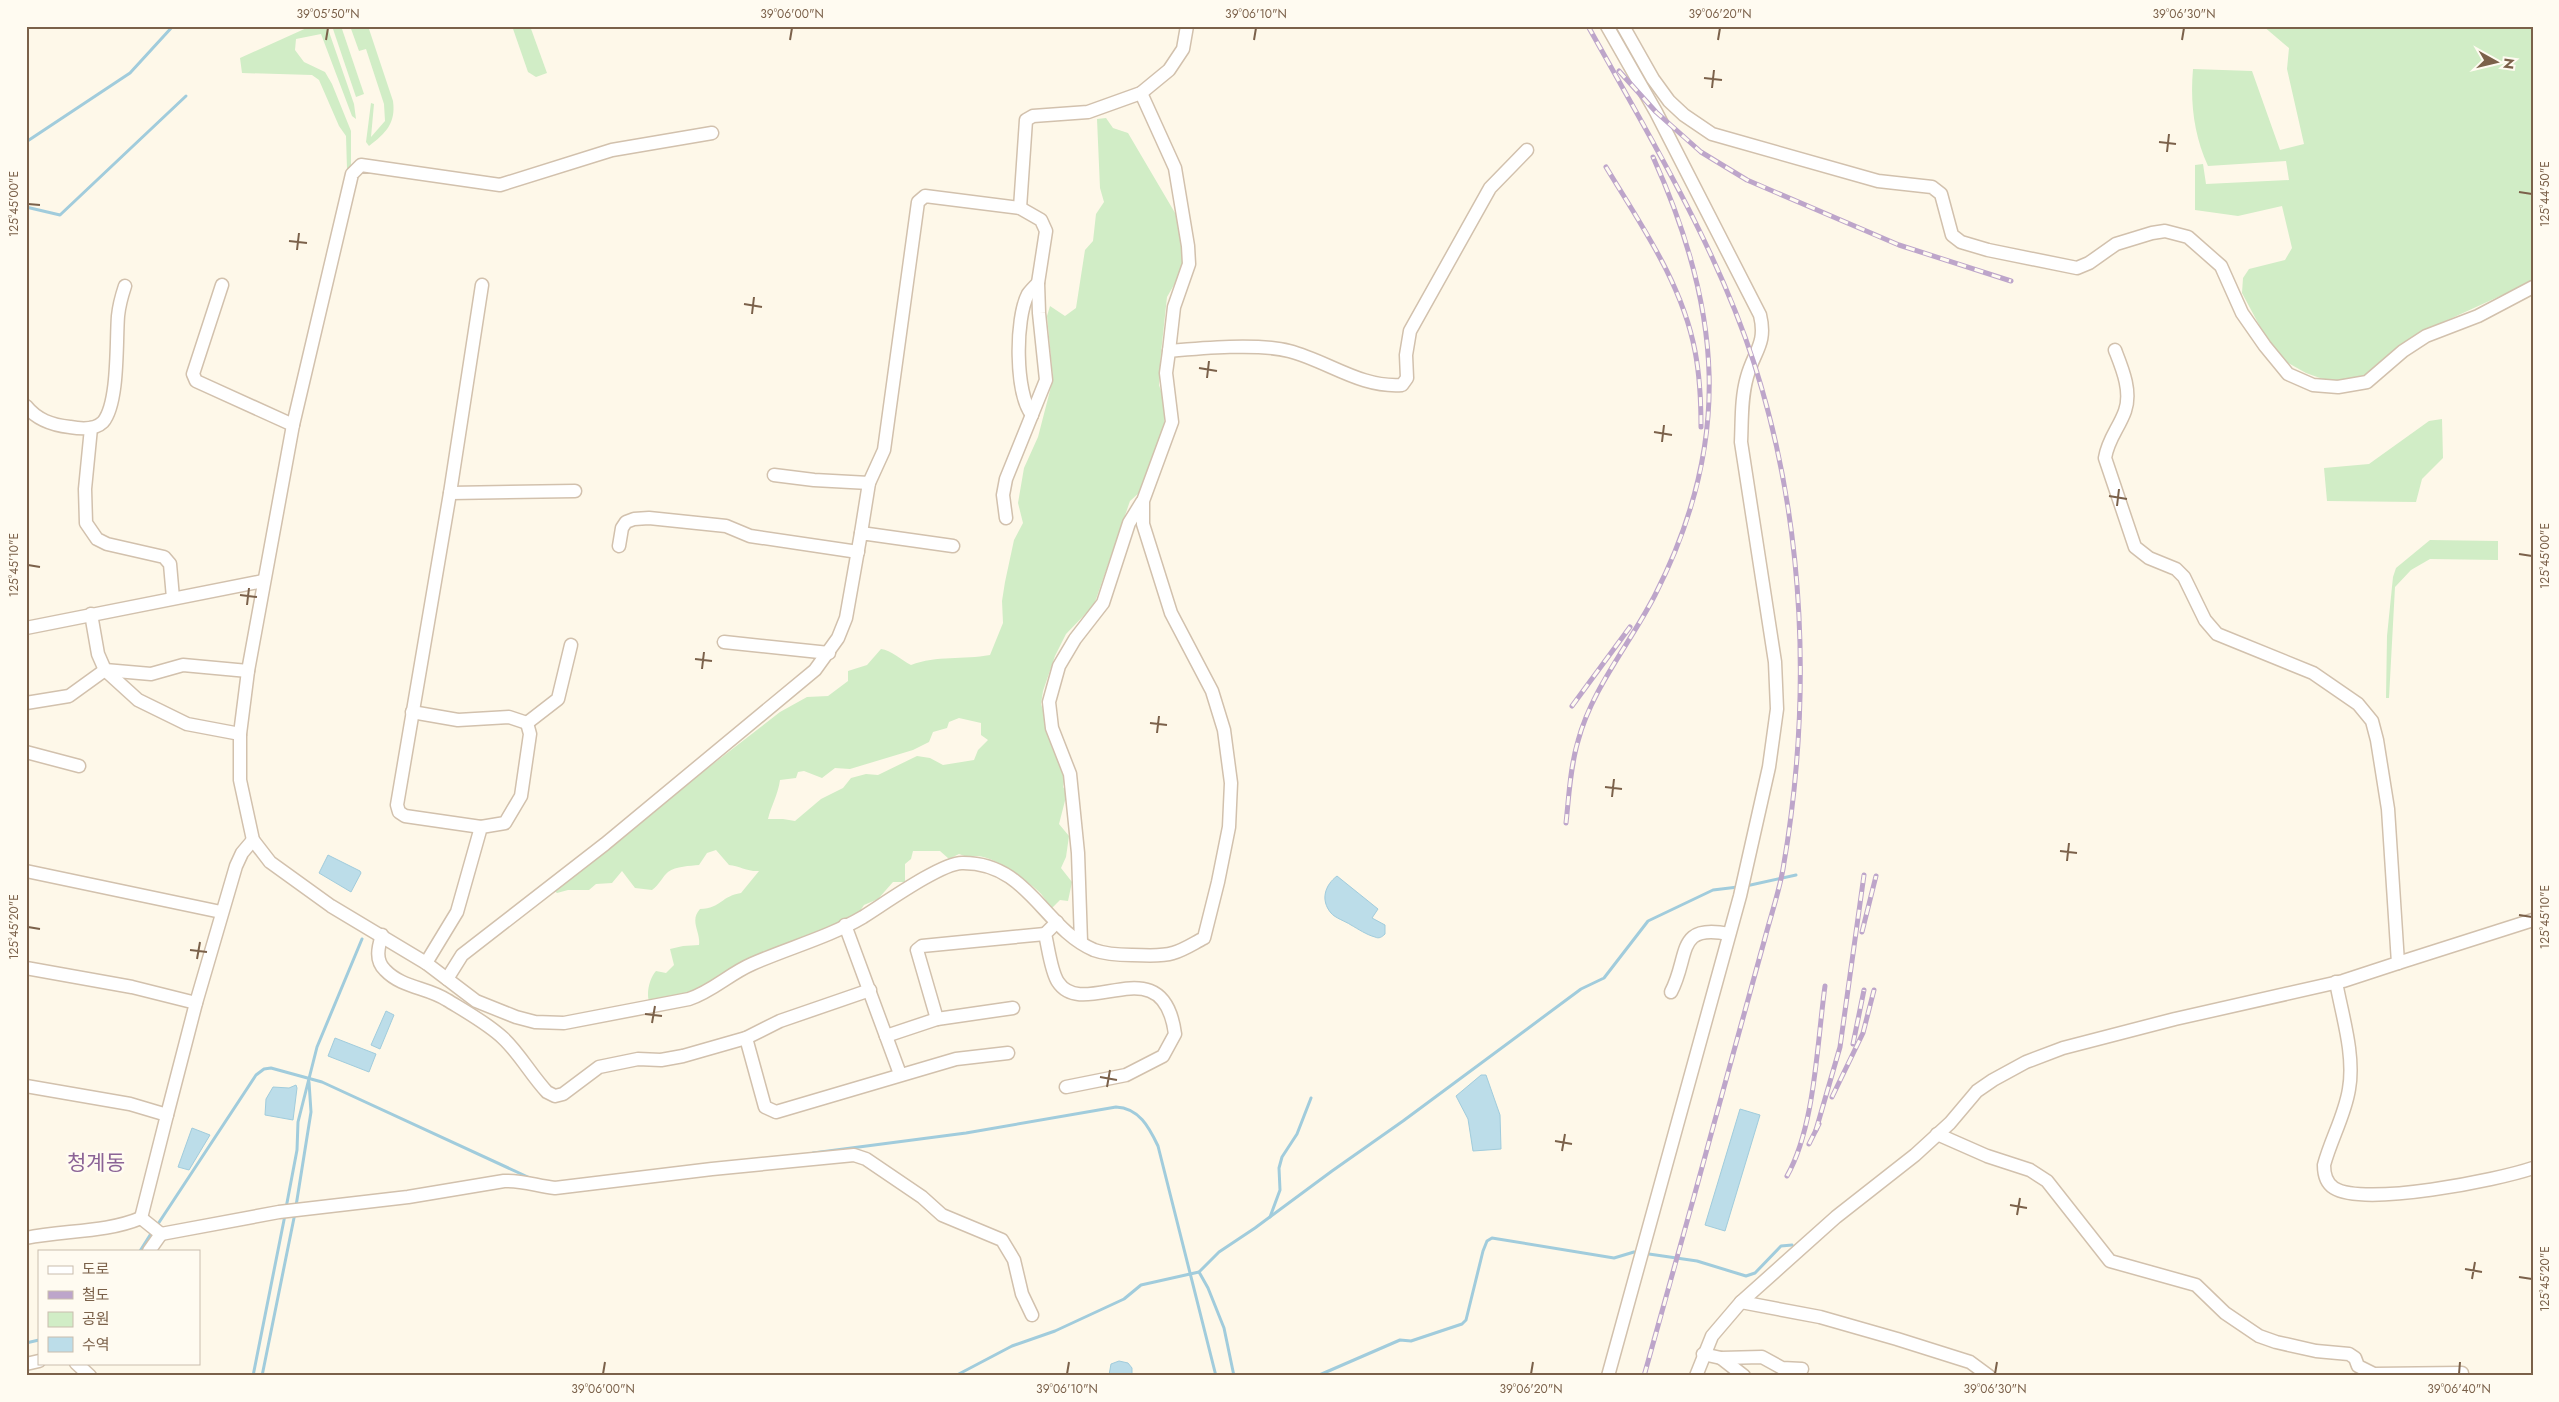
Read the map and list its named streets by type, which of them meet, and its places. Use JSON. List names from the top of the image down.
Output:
{
  "districts": ["청계동"],
  "legend": [
    "도로",
    "철도",
    "공원",
    "수역"
  ],
  "north": "right",
  "coordinates": [
    "39°05'50\"N",
    "39°06'00\"N",
    "39°06'10\"N",
    "39°06'20\"N",
    "39°06'30\"N",
    "125°44'50\"E",
    "125°45'00\"E",
    "125°45'10\"E",
    "125°45'20\"E",
    "39°06'40\"N"
  ]
}
